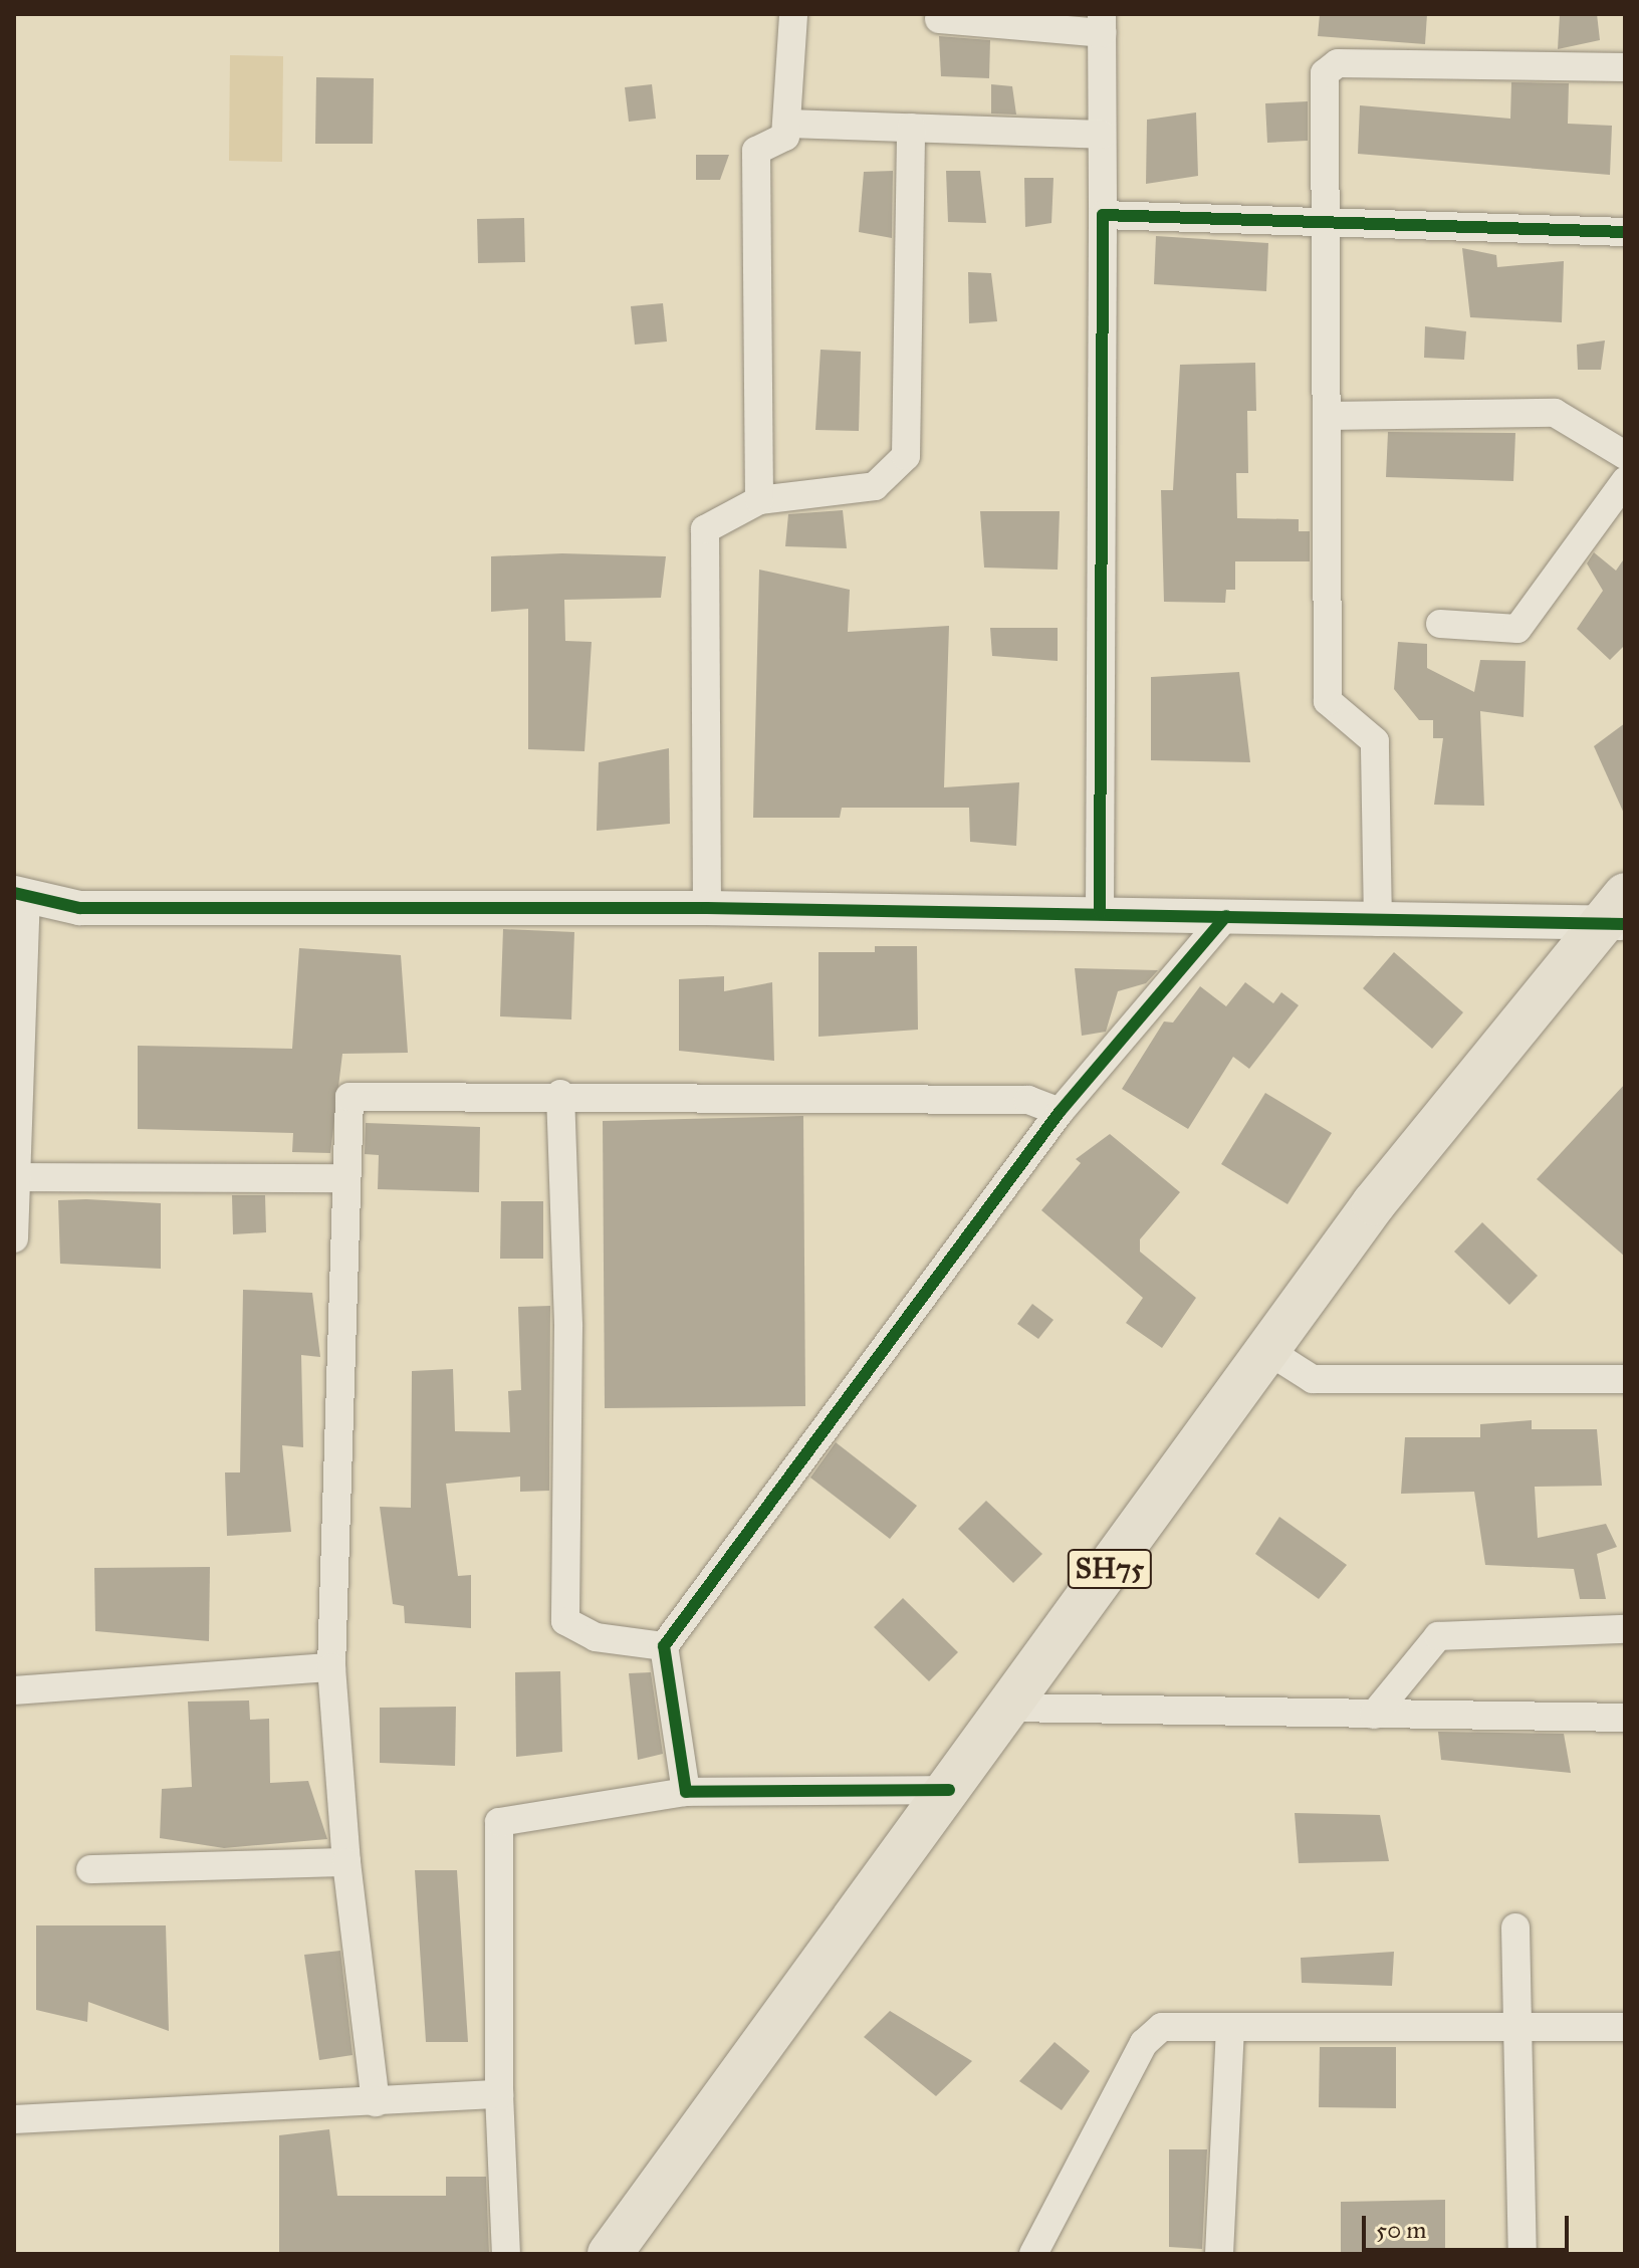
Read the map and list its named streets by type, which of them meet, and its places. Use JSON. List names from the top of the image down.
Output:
{
  "streets": {
    "main road": ["SH75"]
  },
  "scale_bar": "50 m"
}
